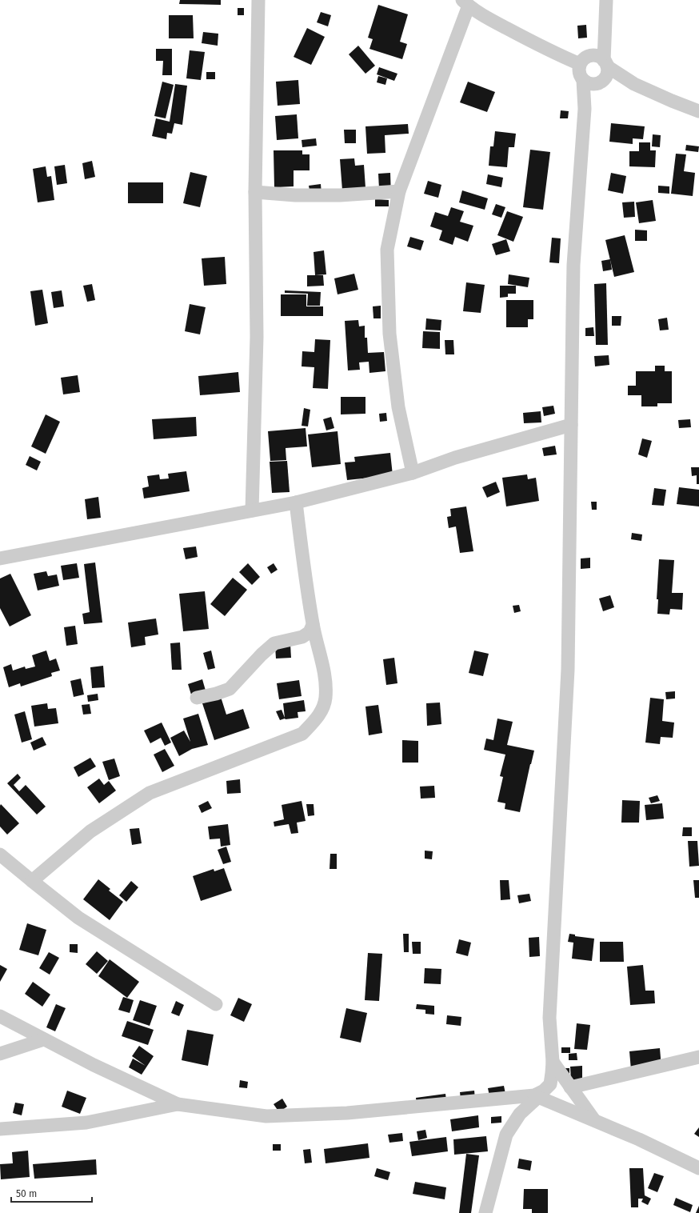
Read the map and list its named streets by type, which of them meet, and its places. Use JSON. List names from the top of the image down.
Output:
{
  "scale_bar": "50 m"
}
